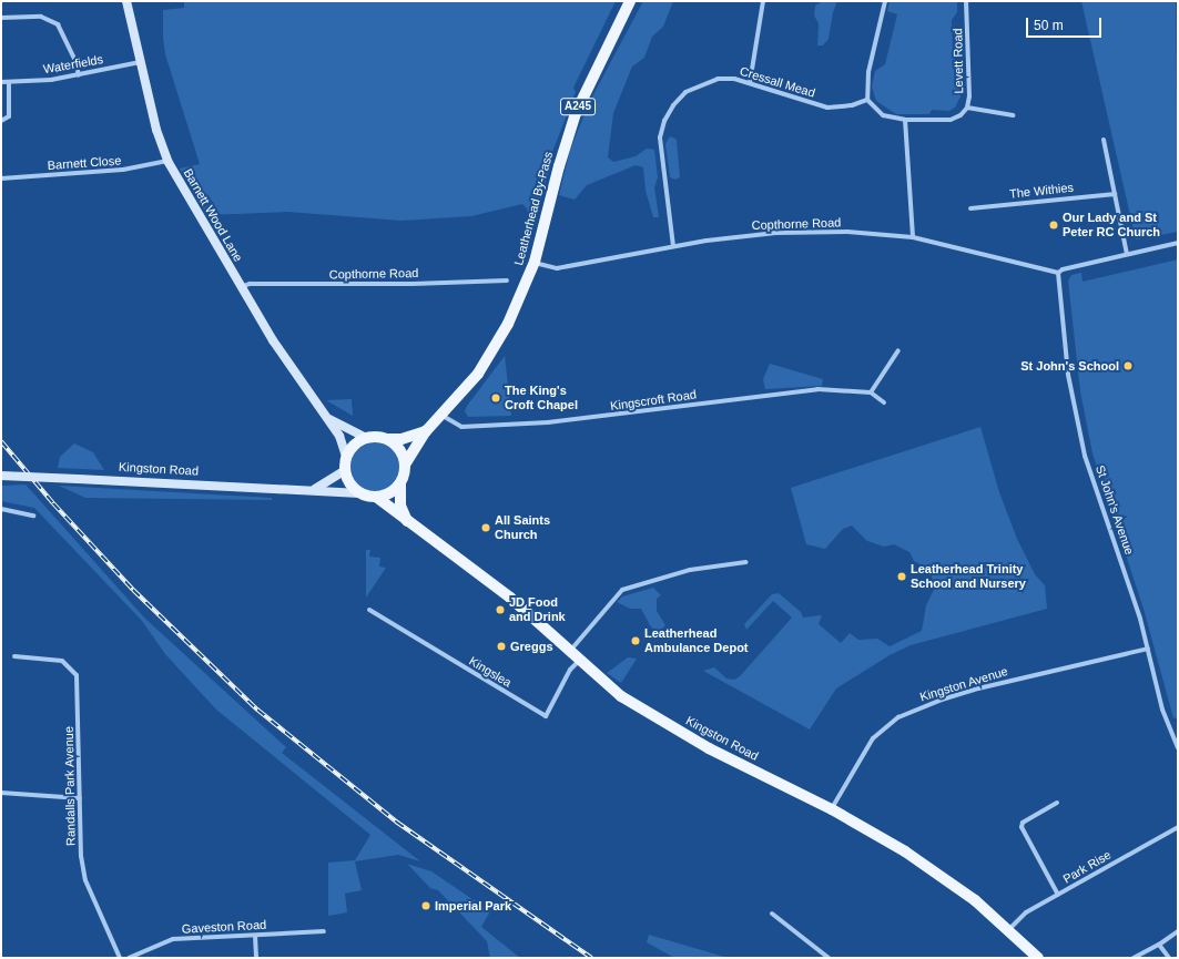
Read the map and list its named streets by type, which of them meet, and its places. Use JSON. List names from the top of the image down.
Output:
{
  "streets": {
    "main road": ["A245", "Leatherhead By-Pass", "Kingston Road"],
    "street": [
      "Levett Road",
      "Waterfields",
      "Cressall Mead",
      "Barnett Close",
      "The Withies",
      "Barnett Wood Lane",
      "Copthorne Road",
      "Kingscroft Road",
      "St John's Avenue",
      "Kingslea",
      "Kingston Avenue",
      "Randalls Park Avenue",
      "Park Rise",
      "Gaveston Road"
    ]
  },
  "crossings": [
    ["Levett Road", "Cressall Mead"],
    ["Waterfields", "Barnett Wood Lane"],
    ["Cressall Mead", "Copthorne Road"],
    ["A245", "Leatherhead By-Pass"],
    ["A245", "Barnett Wood Lane"],
    ["A245", "Kingston Road"],
    ["Barnett Close", "Barnett Wood Lane"],
    ["Leatherhead By-Pass", "Copthorne Road"],
    ["Leatherhead By-Pass", "Kingscroft Road"],
    ["Barnett Wood Lane", "Copthorne Road"],
    ["Barnett Wood Lane", "Kingston Road"],
    ["Copthorne Road", "St John's Avenue"],
    ["Kingston Road", "Kingslea"],
    ["Kingston Road", "Kingston Avenue"],
    ["Kingston Road", "Park Rise"],
    ["St John's Avenue", "Kingston Avenue"]
  ],
  "places": [
    "Our Lady and St Peter RC Church",
    "St John's School",
    "The King's Croft Chapel",
    "All Saints Church",
    "Leatherhead Trinity School and Nursery",
    "JD Food and Drink",
    "Leatherhead Ambulance Depot",
    "Greggs",
    "Imperial Park"
  ],
  "scale_bar": "50 m"
}
